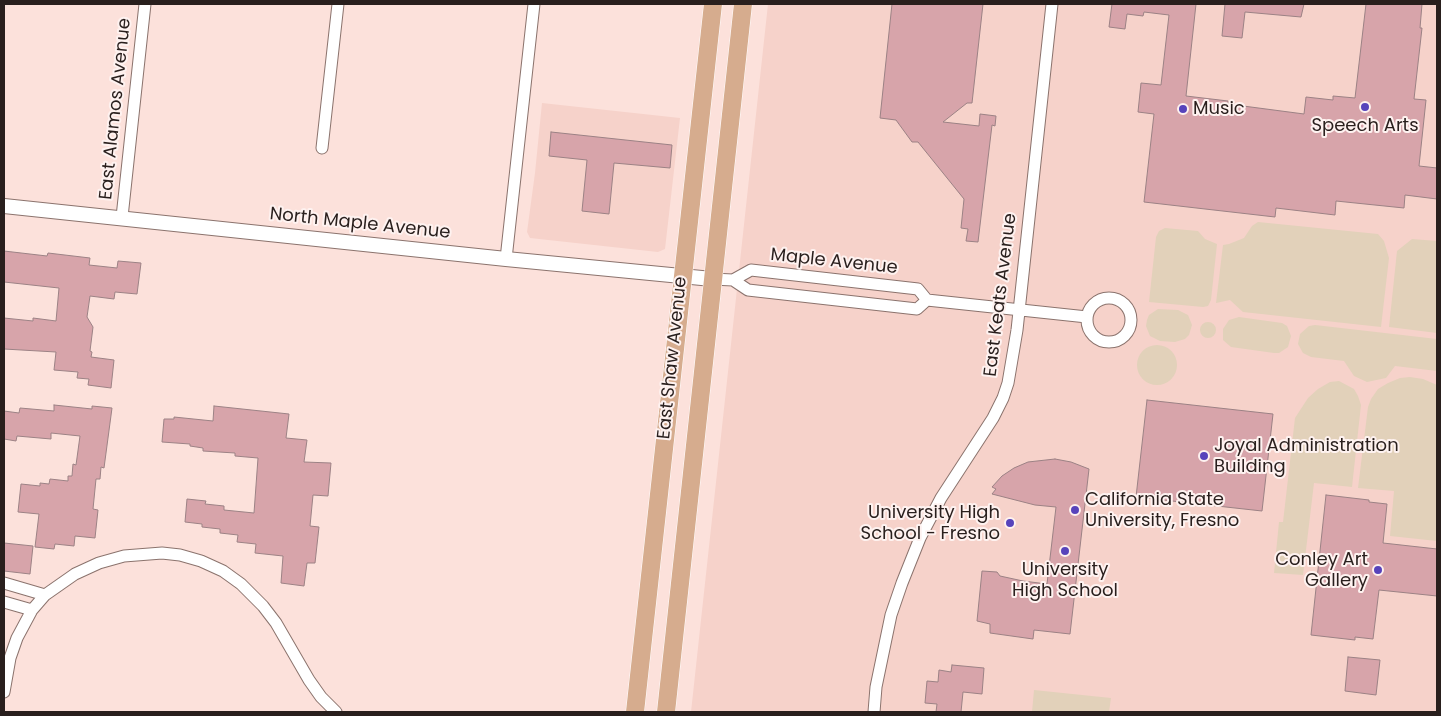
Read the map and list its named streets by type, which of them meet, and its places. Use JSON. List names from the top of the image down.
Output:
{
  "streets": {
    "main road": ["East Shaw Avenue"],
    "street": [
      "East Alamos Avenue",
      "North Maple Avenue",
      "Maple Avenue",
      "East Keats Avenue"
    ]
  },
  "crossings": [
    ["East Alamos Avenue", "North Maple Avenue"],
    ["North Maple Avenue", "Maple Avenue"],
    ["North Maple Avenue", "East Shaw Avenue"],
    ["Maple Avenue", "East Keats Avenue"],
    ["Maple Avenue", "East Shaw Avenue"]
  ],
  "places": [
    "Speech Arts",
    "Music",
    "Joyal Administration Building",
    "California State University, Fresno",
    "University High School - Fresno",
    "University High School",
    "Conley Art Gallery"
  ]
}
